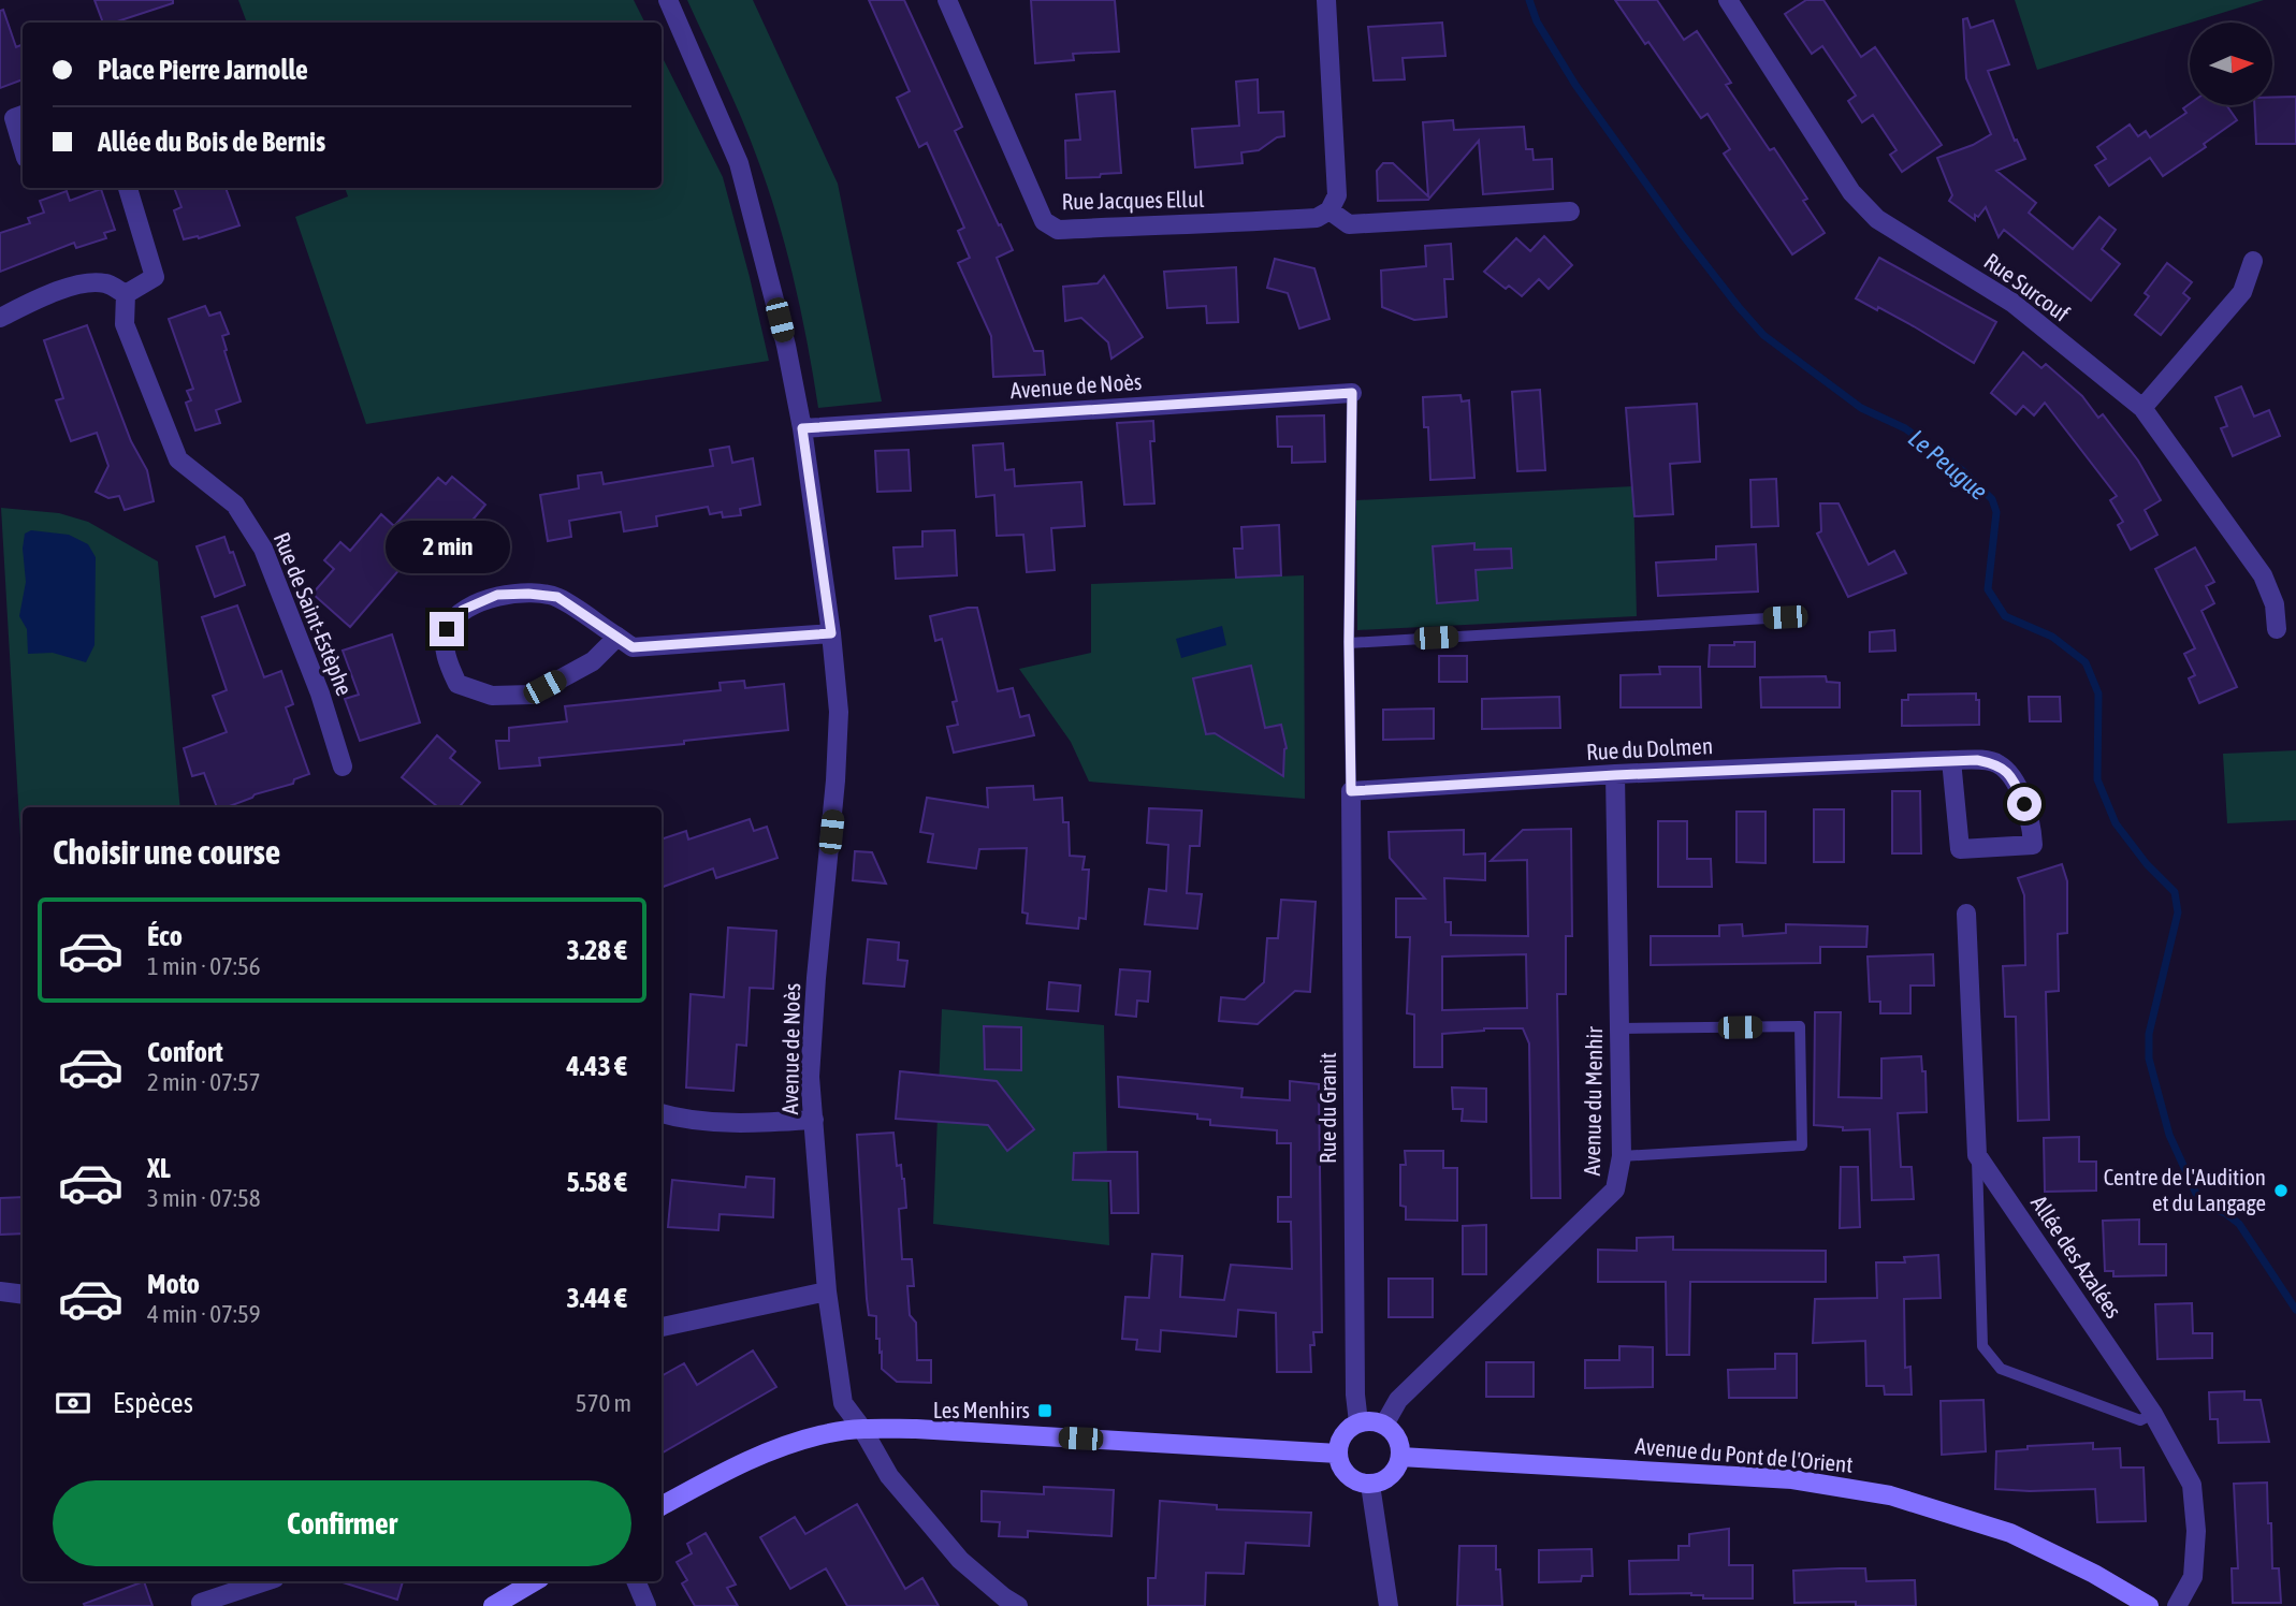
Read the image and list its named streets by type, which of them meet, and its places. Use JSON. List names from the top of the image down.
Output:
{
  "streets": {
    "main road": ["Avenue du Pont de l'Orient"],
    "street": [
      "Rue Jacques Ellul",
      "Rue Surcouf",
      "Avenue de Noès",
      "Rue de Saint-Estèphe",
      "Rue du Dolmen",
      "Avenue du Menhir",
      "Rue du Granit",
      "Allée des Azalées"
    ]
  },
  "crossings": [
    ["Rue du Dolmen", "Avenue du Menhir"],
    ["Rue du Dolmen", "Rue du Granit"],
    ["Avenue du Menhir", "Rue du Granit"],
    ["Avenue du Menhir", "Avenue du Pont de l'Orient"],
    ["Rue du Granit", "Avenue du Pont de l'Orient"]
  ],
  "water": ["Le Peugue"],
  "places": {
    "other": ["Centre de l'Audition et du Langage"],
    "transit": ["Les Menhirs"]
  },
  "north": "right",
  "page": {
    "banner": ["Place Pierre Jarnolle", "Allée du Bois de Bernis"],
    "bubble": "2 min",
    "heading": "Choisir une course",
    "list": [
      {
        "name": "Éco",
        "note": "1 min · 07:56",
        "value": "3.28 €"
      },
      {
        "name": "Confort",
        "note": "2 min · 07:57",
        "value": "4.43 €"
      },
      {
        "name": "XL",
        "note": "3 min · 07:58",
        "value": "5.58 €"
      },
      {
        "name": "Moto",
        "note": "4 min · 07:59",
        "value": "3.44 €"
      }
    ],
    "pay": ["Espèces", "570 m"],
    "buttons": "Confirmer"
  }
}
